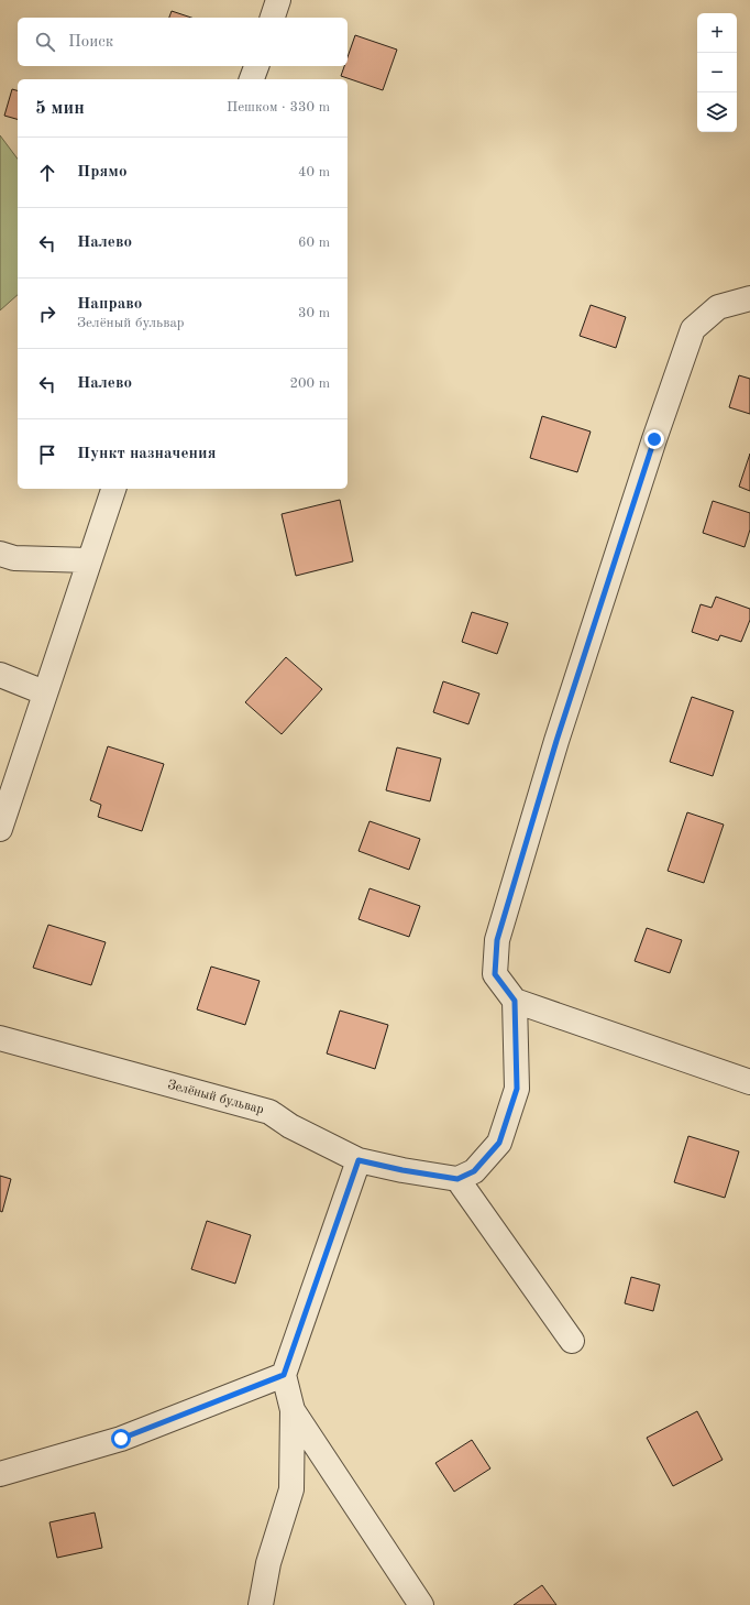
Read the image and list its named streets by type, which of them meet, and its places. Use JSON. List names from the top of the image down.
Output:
{
  "streets": {
    "street": ["Зелёный бульвар"]
  },
  "page": {
    "map_buttons": ["+", "−"],
    "search": "Поиск",
    "heading": ["5 мин", "Пешком · 330 m"],
    "list": [
      ["Прямо", "40 m"],
      ["Налево", "60 m"],
      ["Направо", "Зелёный бульвар", "30 m"],
      ["Налево", "200 m"],
      "Пункт назначения"
    ]
  }
}
